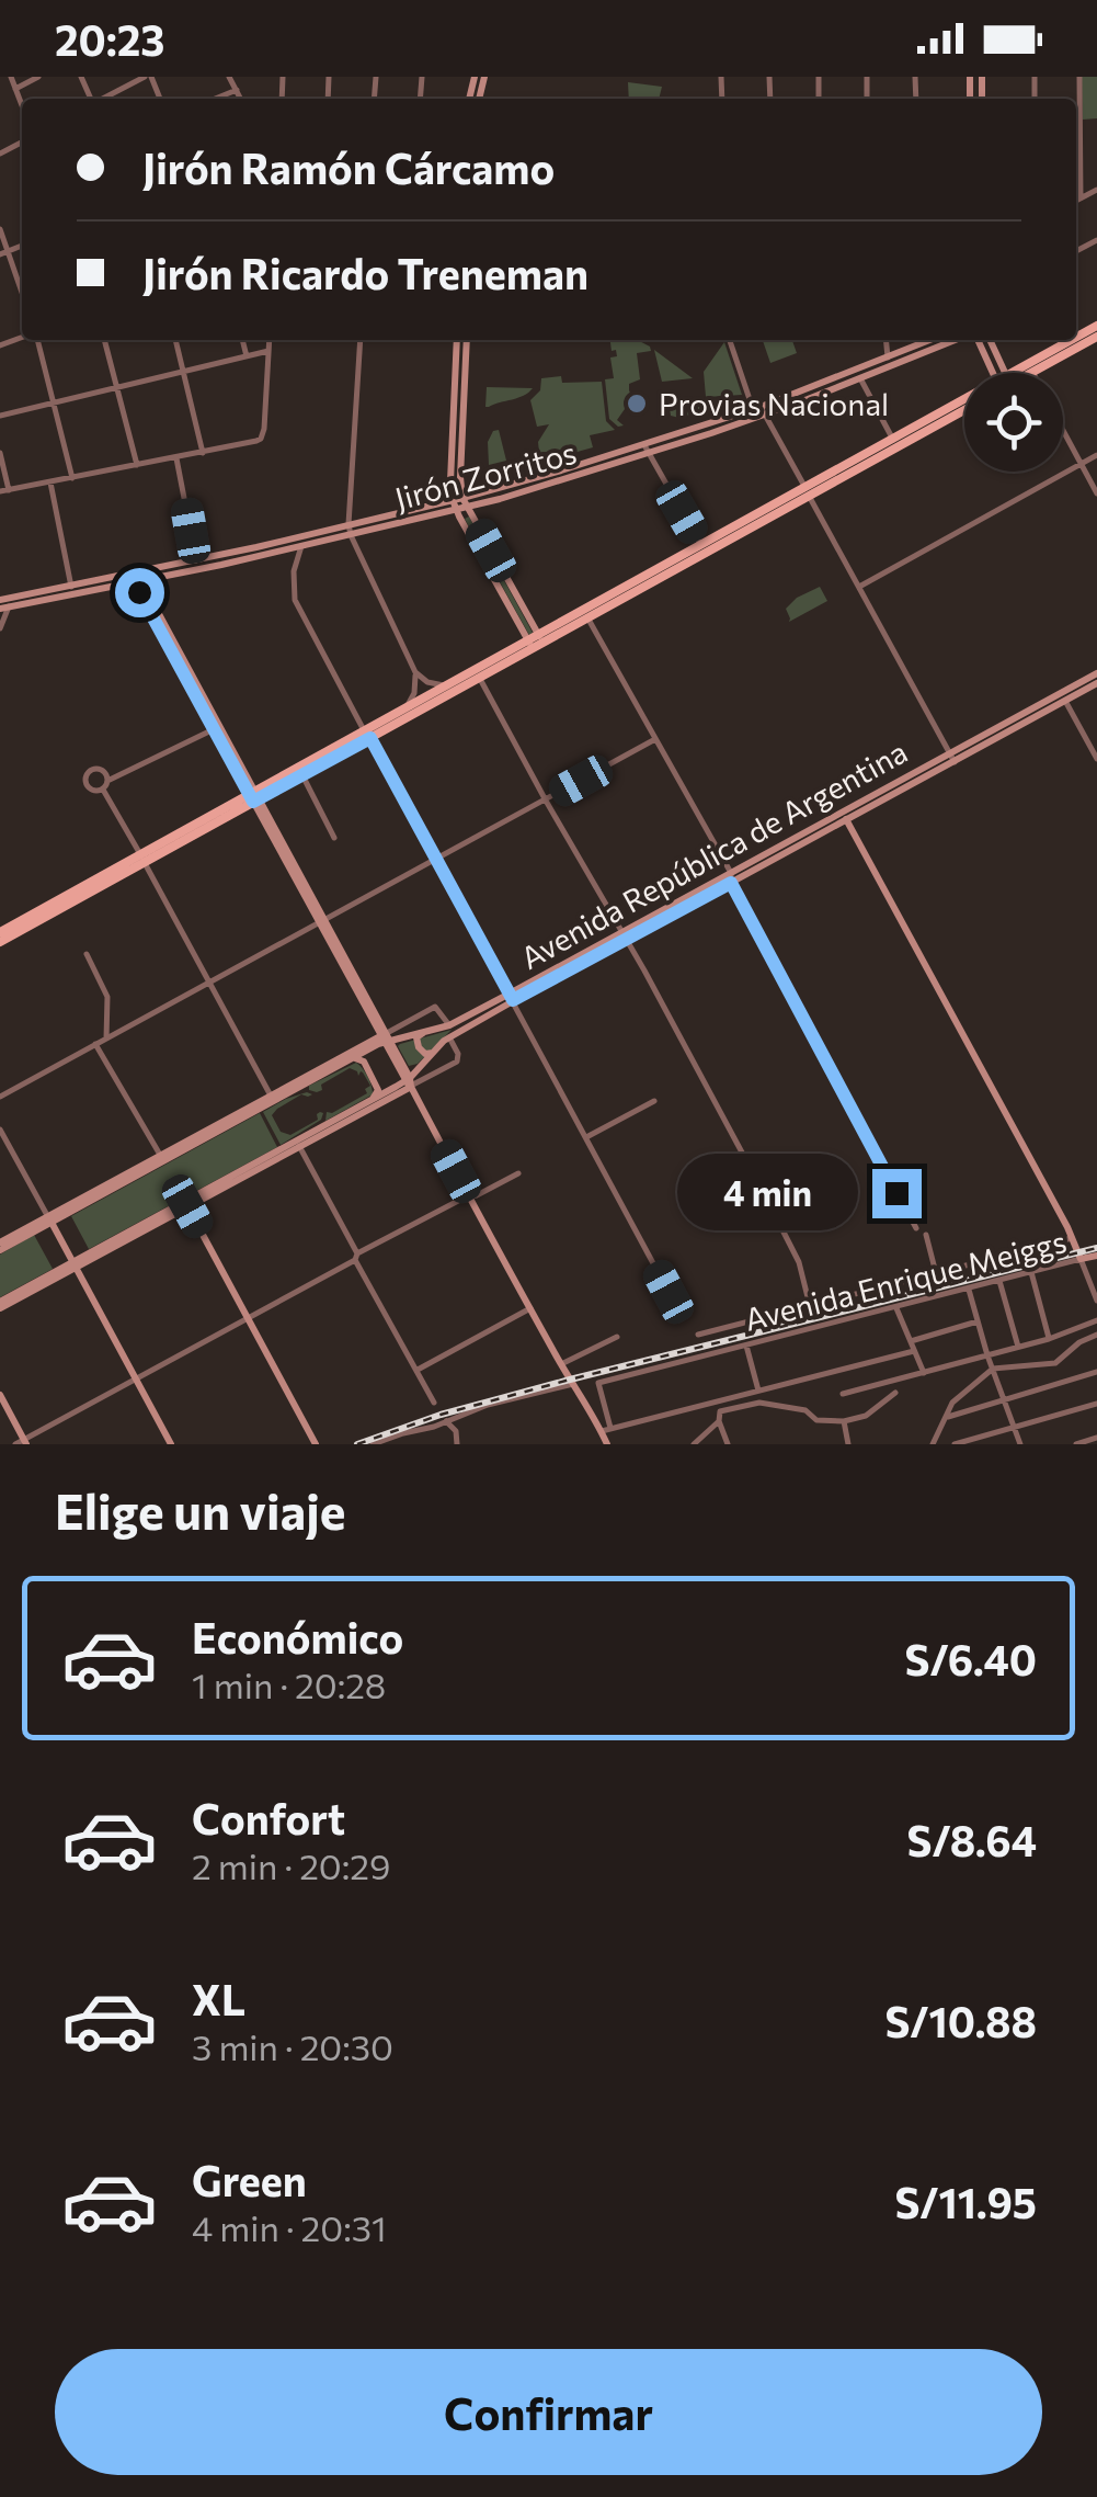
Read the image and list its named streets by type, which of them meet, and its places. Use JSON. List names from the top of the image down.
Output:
{
  "streets": {
    "main road": ["Jirón Zorritos", "Avenida República de Argentina", "Avenida Enrique Meiggs"]
  },
  "places": ["Provias Nacional"],
  "page": {
    "status": "20:23",
    "banner": ["Jirón Ramón Cárcamo", "Jirón Ricardo Treneman"],
    "bubble": "4 min",
    "heading": "Elige un viaje",
    "list": [
      {
        "name": "Económico",
        "note": "1 min · 20:28",
        "value": "S/6.40"
      },
      {
        "name": "Confort",
        "note": "2 min · 20:29",
        "value": "S/8.64"
      },
      {
        "name": "XL",
        "note": "3 min · 20:30",
        "value": "S/10.88"
      },
      {
        "name": "Green",
        "note": "4 min · 20:31",
        "value": "S/11.95"
      }
    ],
    "buttons": "Confirmar"
  }
}
